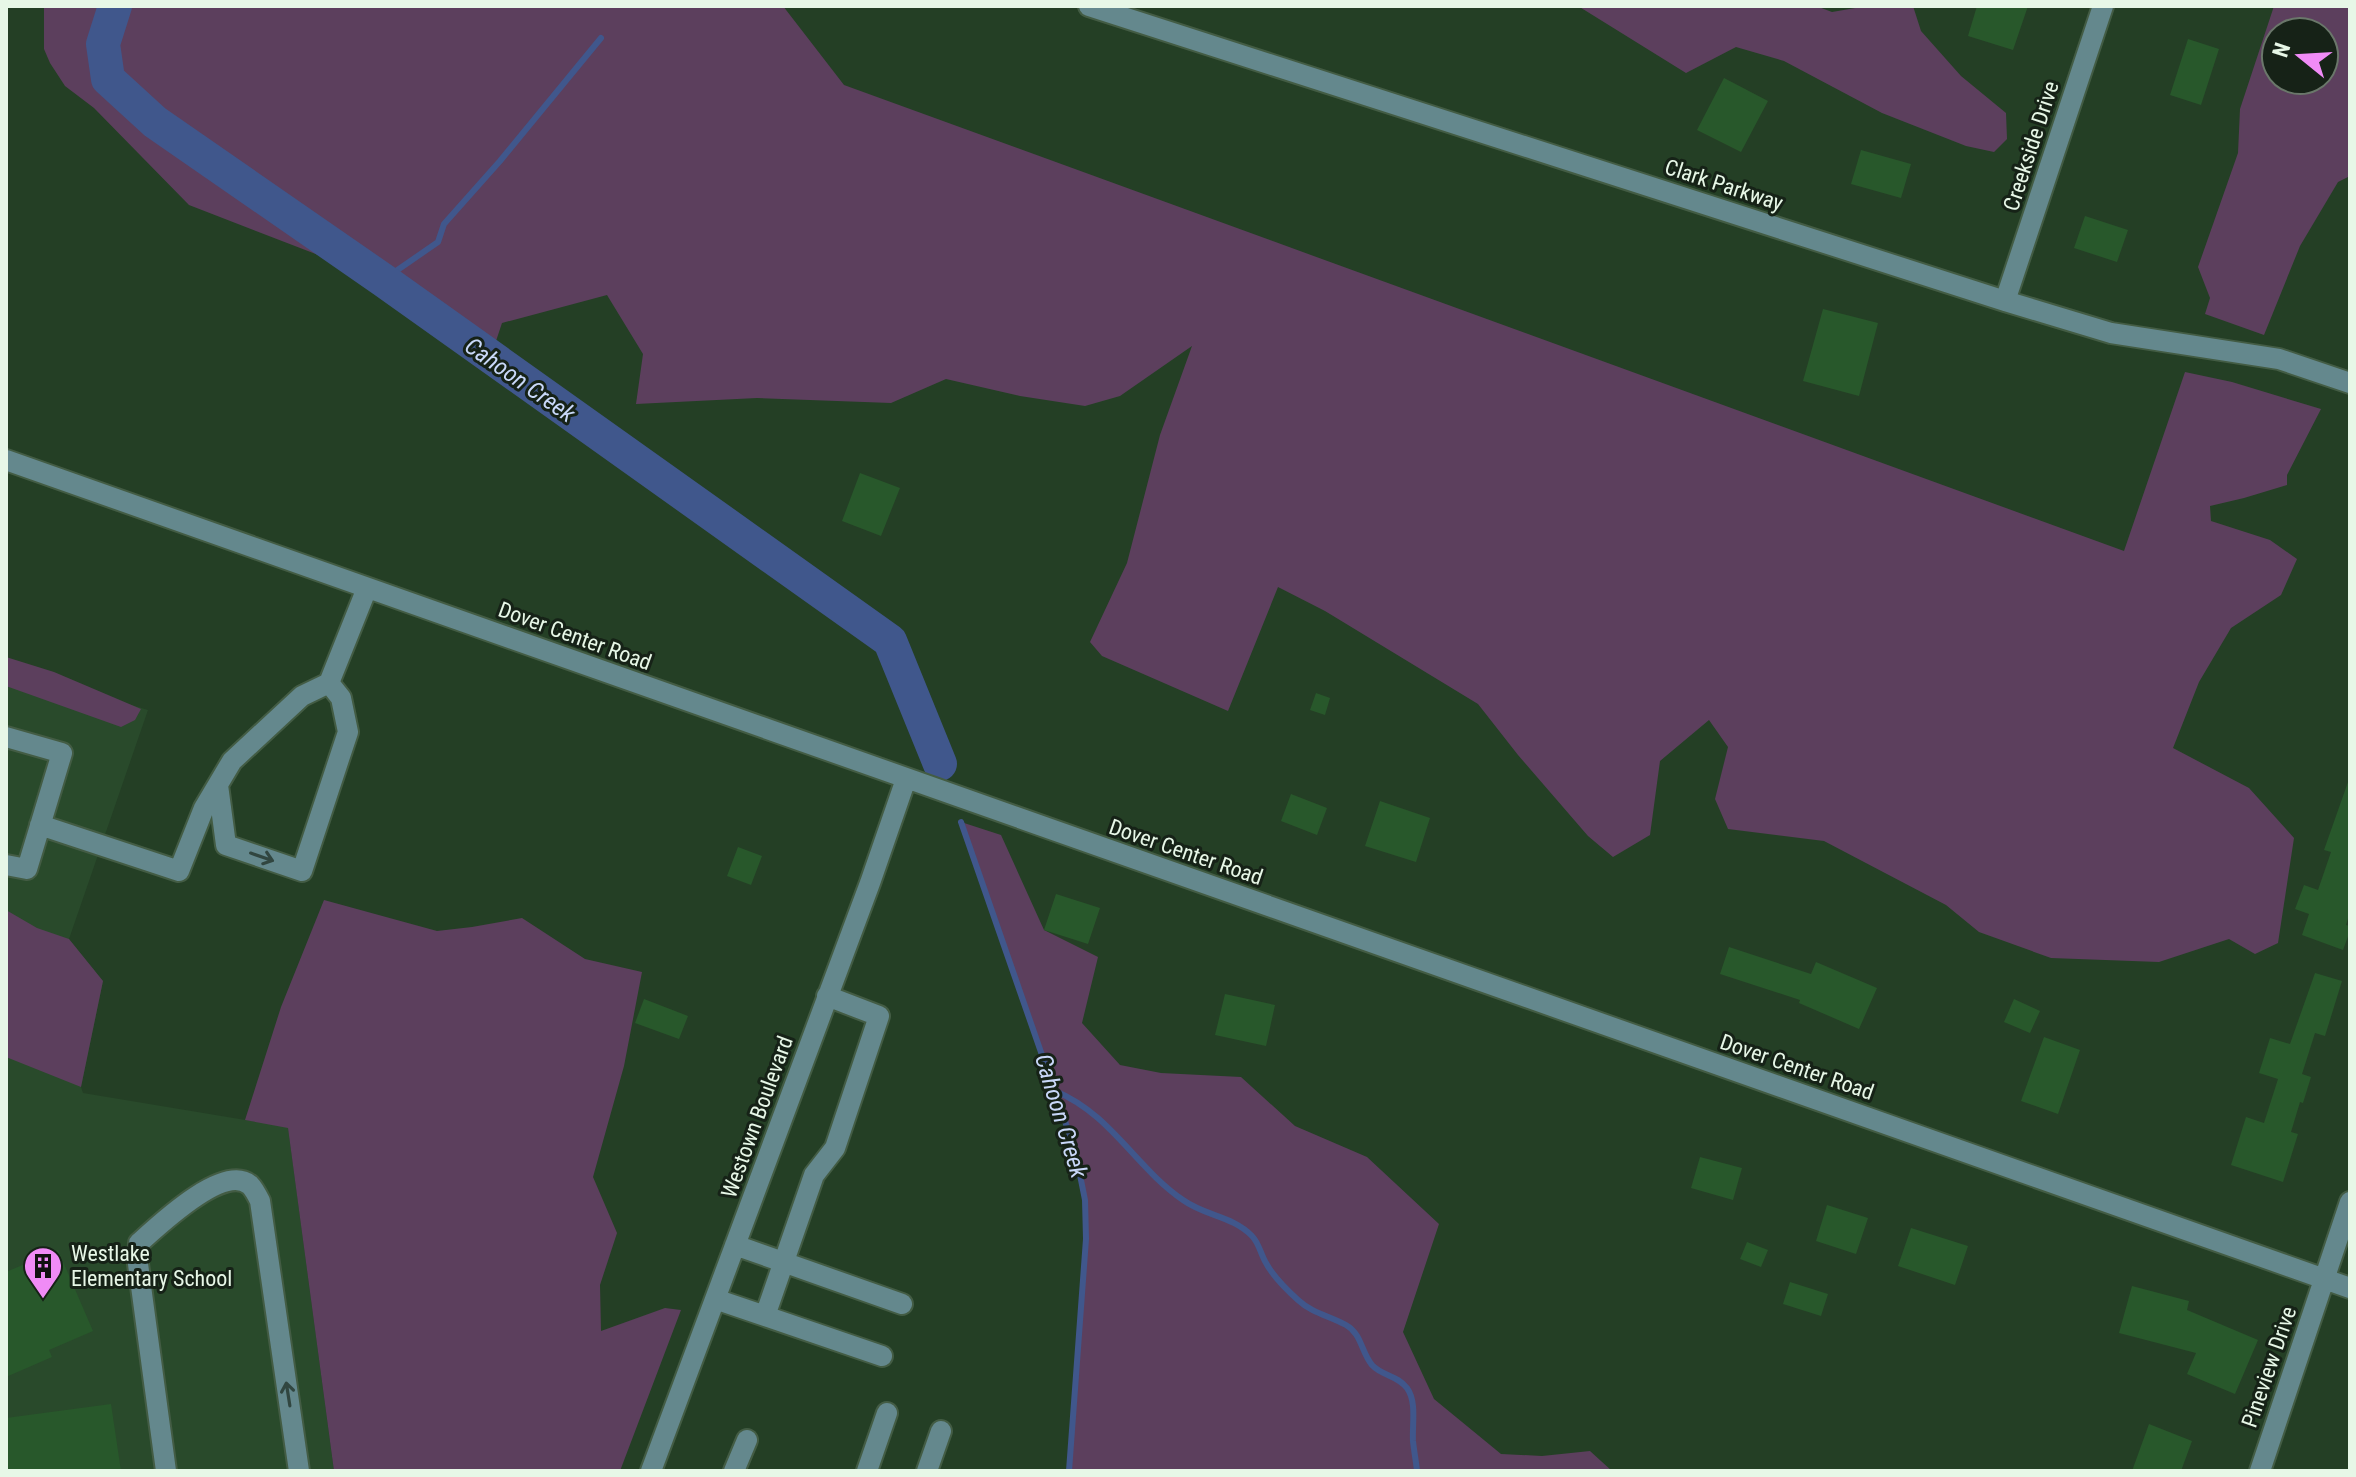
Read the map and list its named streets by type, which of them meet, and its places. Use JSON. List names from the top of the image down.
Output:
{
  "streets": {
    "street": [
      "Creekside Drive",
      "Clark Parkway",
      "Dover Center Road",
      "Westown Boulevard",
      "Pineview Drive"
    ]
  },
  "crossings": [
    ["Creekside Drive", "Clark Parkway"],
    ["Dover Center Road", "Westown Boulevard"],
    ["Dover Center Road", "Pineview Drive"]
  ],
  "water": ["Cahoon Creek"],
  "places": {
    "building": ["Westlake Elementary School"]
  },
  "north": "left"
}
